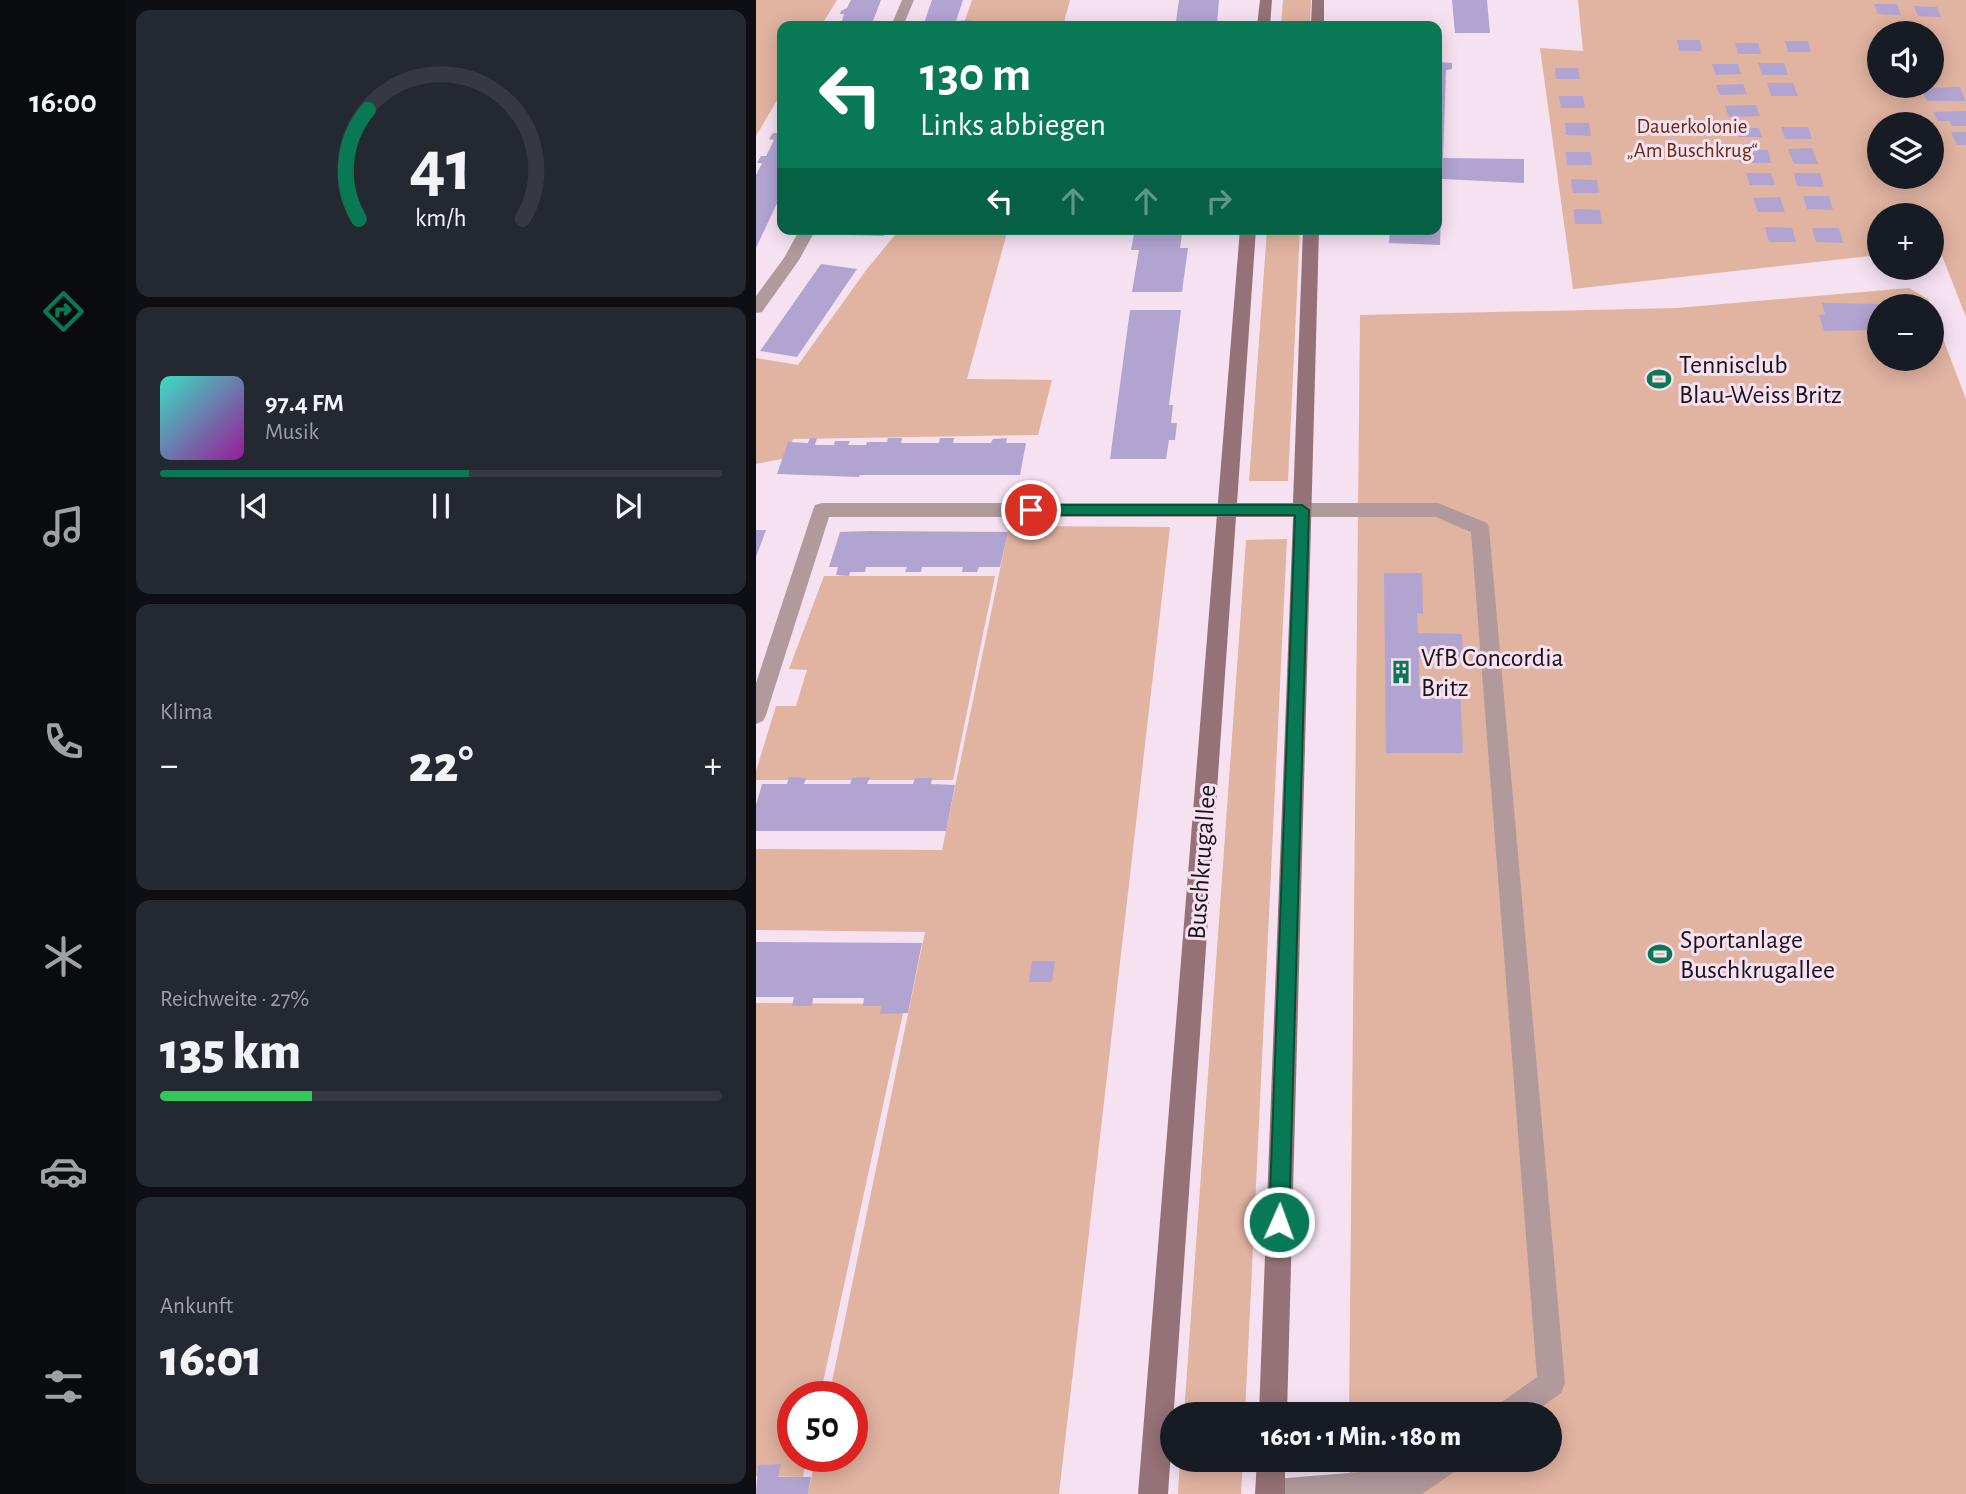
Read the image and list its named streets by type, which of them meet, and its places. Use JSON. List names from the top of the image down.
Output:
{
  "streets": {
    "main road": ["Buschkrugallee"]
  },
  "parks": ["Dauerkolonie „Am Buschkrug“"],
  "places": {
    "sports": ["Tennisclub Blau-Weiss Britz", "Sportanlage Buschkrugallee"],
    "building": ["VfB Concordia Britz"]
  },
  "page": {
    "tabs": "16:00",
    "map_buttons": ["+", "−"],
    "turn": ["130 m", "Links abbiegen"],
    "song": ["97.4 FM", "Musik"],
    "tile": [
      "Klima",
      ["Reichweite · 27%", "135 km"],
      ["Ankunft", "16:01"]
    ],
    "heat": ["−", "22°", "+"],
    "limit": "50",
    "trip": "16:01 · 1 Min. · 180 m",
    "gauge": ["41", "km/h"]
  }
}
